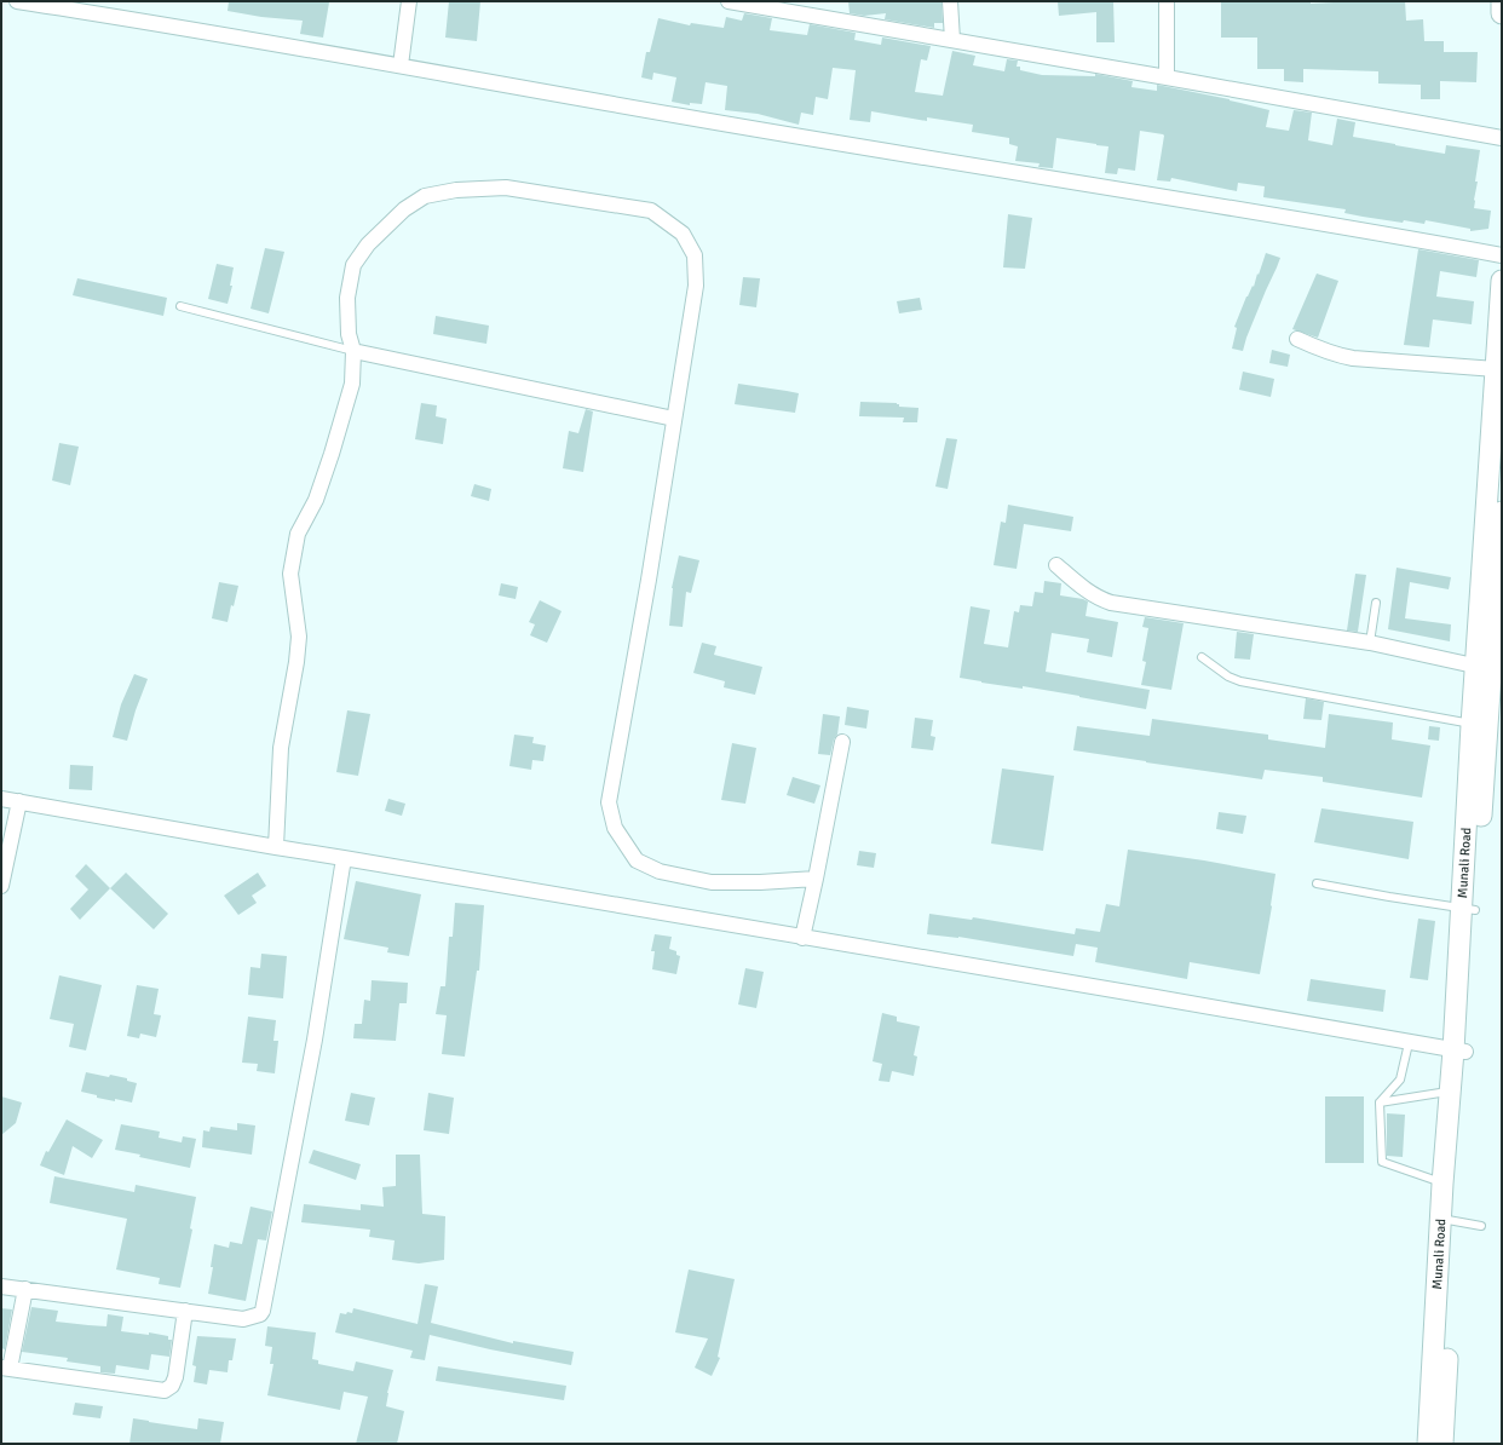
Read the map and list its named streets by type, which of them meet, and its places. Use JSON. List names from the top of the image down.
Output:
{
  "streets": {
    "main road": ["Munali Road"]
  }
}
